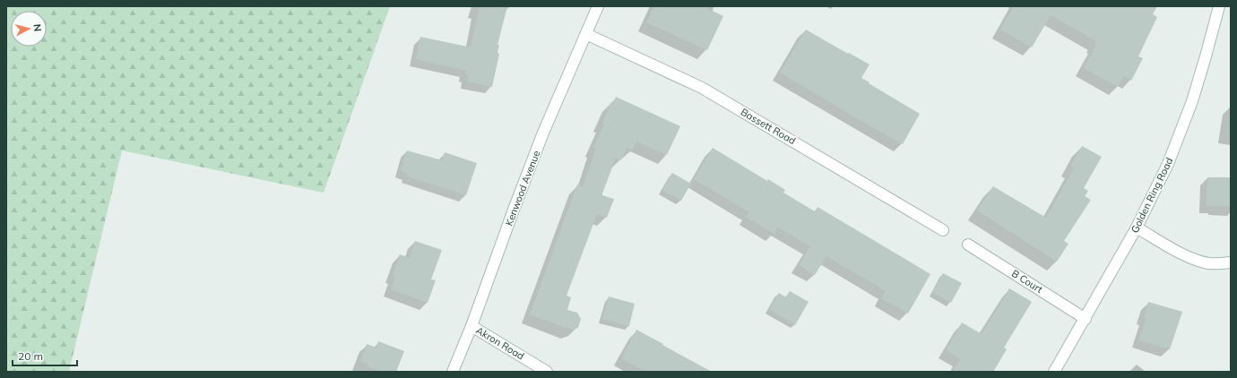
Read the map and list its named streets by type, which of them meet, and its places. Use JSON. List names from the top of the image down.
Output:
{
  "streets": {
    "street": [
      "Bassett Road",
      "Kenwood Avenue",
      "Golden Ring Road",
      "B Court",
      "Akron Road"
    ]
  },
  "crossings": [
    ["Bassett Road", "Kenwood Avenue"],
    ["Kenwood Avenue", "Akron Road"],
    ["Golden Ring Road", "B Court"]
  ],
  "scale_bar": "20 m",
  "north": "right"
}
